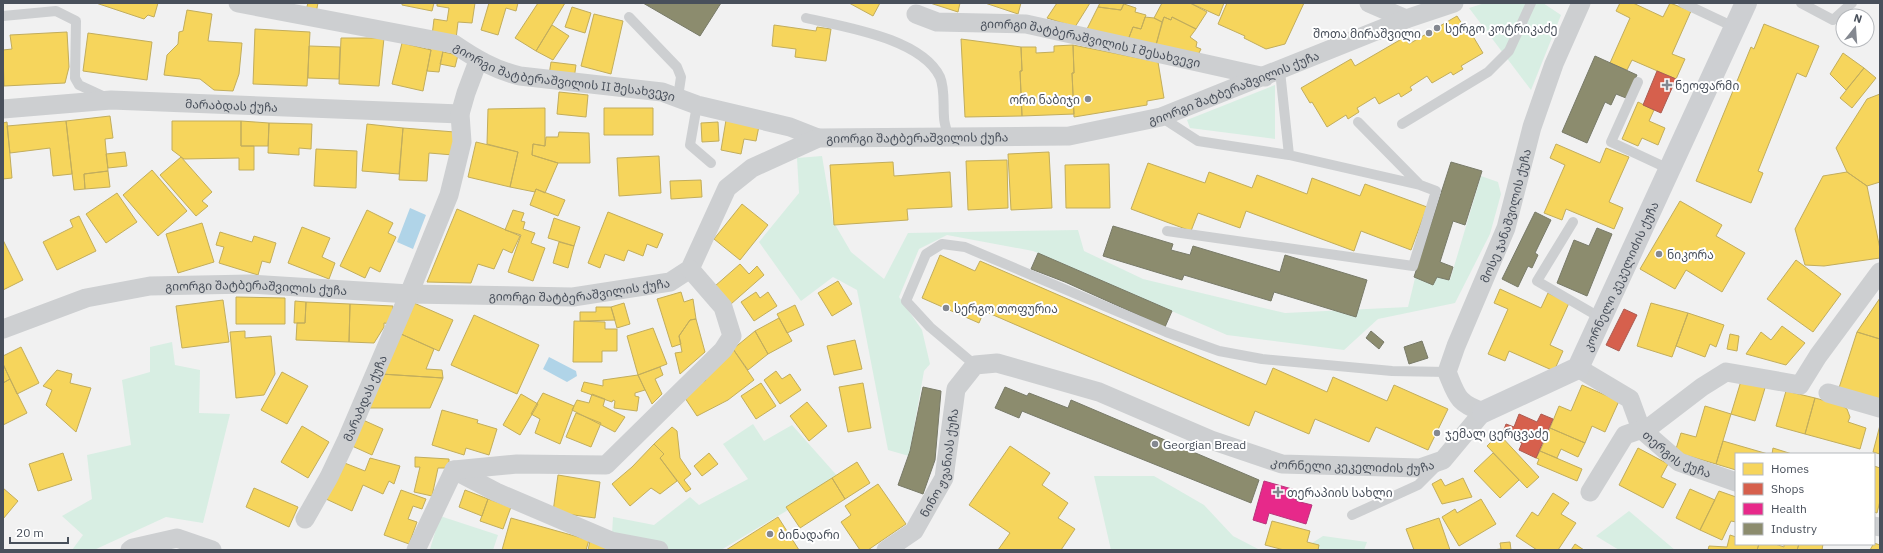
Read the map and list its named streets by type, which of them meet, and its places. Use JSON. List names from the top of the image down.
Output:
{
  "streets": {
    "street": [
      "გიორგი შატბერაშვილის I შესახვევი",
      "გიორგი შატბერაშვილის II შესახვევი",
      "გიორგი შატბერაშვილის ქუჩა",
      "მარაბდას ქუჩა",
      "მოსე ჯანაშვილის ქუჩა",
      "კორნელი კეკელიძის ქუჩა",
      "თერგის ქუჩა",
      "ნინო ჟვანიას ქუჩა"
    ]
  },
  "crossings": [
    ["გიორგი შატბერაშვილის I შესახვევი", "გიორგი შატბერაშვილის ქუჩა"],
    ["გიორგი შატბერაშვილის II შესახვევი", "გიორგი შატბერაშვილის ქუჩა"],
    ["გიორგი შატბერაშვილის II შესახვევი", "მარაბდას ქუჩა"],
    ["გიორგი შატბერაშვილის ქუჩა", "მარაბდას ქუჩა"],
    ["კორნელი კეკელიძის ქუჩა", "თერგის ქუჩა"],
    ["კორნელი კეკელიძის ქუჩა", "ნინო ჟვანიას ქუჩა"]
  ],
  "places": {
    "other": [
      "სერგო კოტრიკაძე",
      "შოთა მირაშვილი",
      "ორი ნაბიჯი",
      "ნიკორა",
      "სერგო თოფურია",
      "ჯემალ ცერცვაძე",
      "Georgian Bread",
      "ბინადარი"
    ],
    "health": ["ნეოფარმი", "თერაპიის სახლი"]
  },
  "legend": [
    "Homes",
    "Shops",
    "Health",
    "Industry"
  ],
  "scale_bar": "20 m",
  "north": "top"
}
